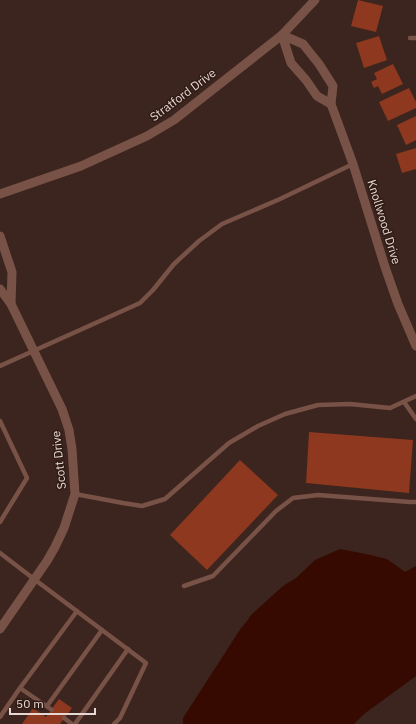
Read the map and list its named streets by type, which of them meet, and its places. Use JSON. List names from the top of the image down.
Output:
{
  "streets": {
    "street": ["Stratford Drive", "Knollwood Drive", "Scott Drive"]
  },
  "crossings": [
    ["Stratford Drive", "Knollwood Drive"]
  ],
  "scale_bar": "50 m"
}
